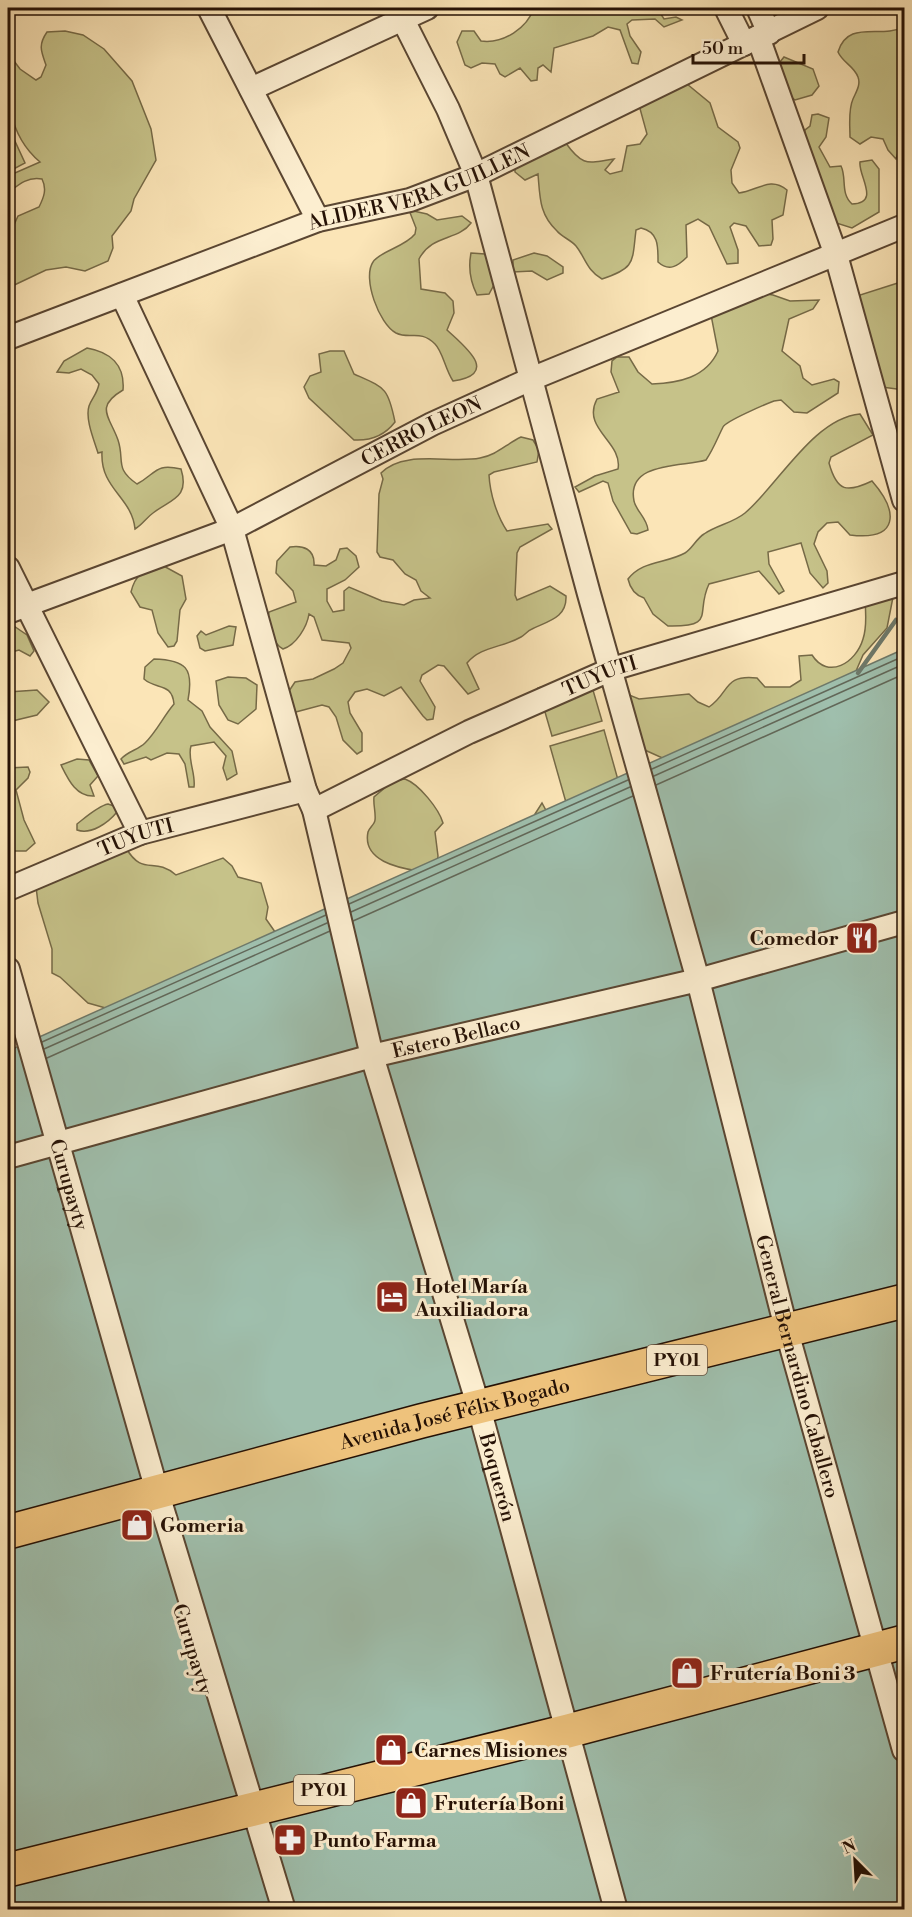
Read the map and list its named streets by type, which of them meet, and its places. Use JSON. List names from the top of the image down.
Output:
{
  "streets": {
    "highway": ["PY01", "Avenida José Félix Bogado"],
    "street": [
      "ALIDER VERA GUILLEN",
      "CERRO LEON",
      "TUYUTI",
      "Estero Bellaco",
      "Curupayty",
      "General Bernardino Caballero",
      "Boquerón"
    ]
  },
  "crossings": [
    ["ALIDER VERA GUILLEN", "General Bernardino Caballero"],
    ["ALIDER VERA GUILLEN", "Boquerón"],
    ["CERRO LEON", "General Bernardino Caballero"],
    ["CERRO LEON", "Boquerón"],
    ["TUYUTI", "General Bernardino Caballero"],
    ["TUYUTI", "Boquerón"],
    ["Estero Bellaco", "Curupayty"],
    ["Estero Bellaco", "General Bernardino Caballero"],
    ["Estero Bellaco", "Boquerón"],
    ["Curupayty", "PY01"],
    ["Curupayty", "Avenida José Félix Bogado"],
    ["PY01", "General Bernardino Caballero"],
    ["PY01", "Boquerón"],
    ["General Bernardino Caballero", "Avenida José Félix Bogado"],
    ["Avenida José Félix Bogado", "Boquerón"]
  ],
  "places": {
    "restaurant": ["Comedor"],
    "hotel": ["Hotel María Auxiliadora"],
    "shop": [
      "Gomeria",
      "Frutería Boni 3",
      "Carnes Misiones",
      "Frutería Boni"
    ],
    "pharmacy": ["Punto Farma"]
  },
  "scale_bar": "50 m",
  "north": "top left"
}
